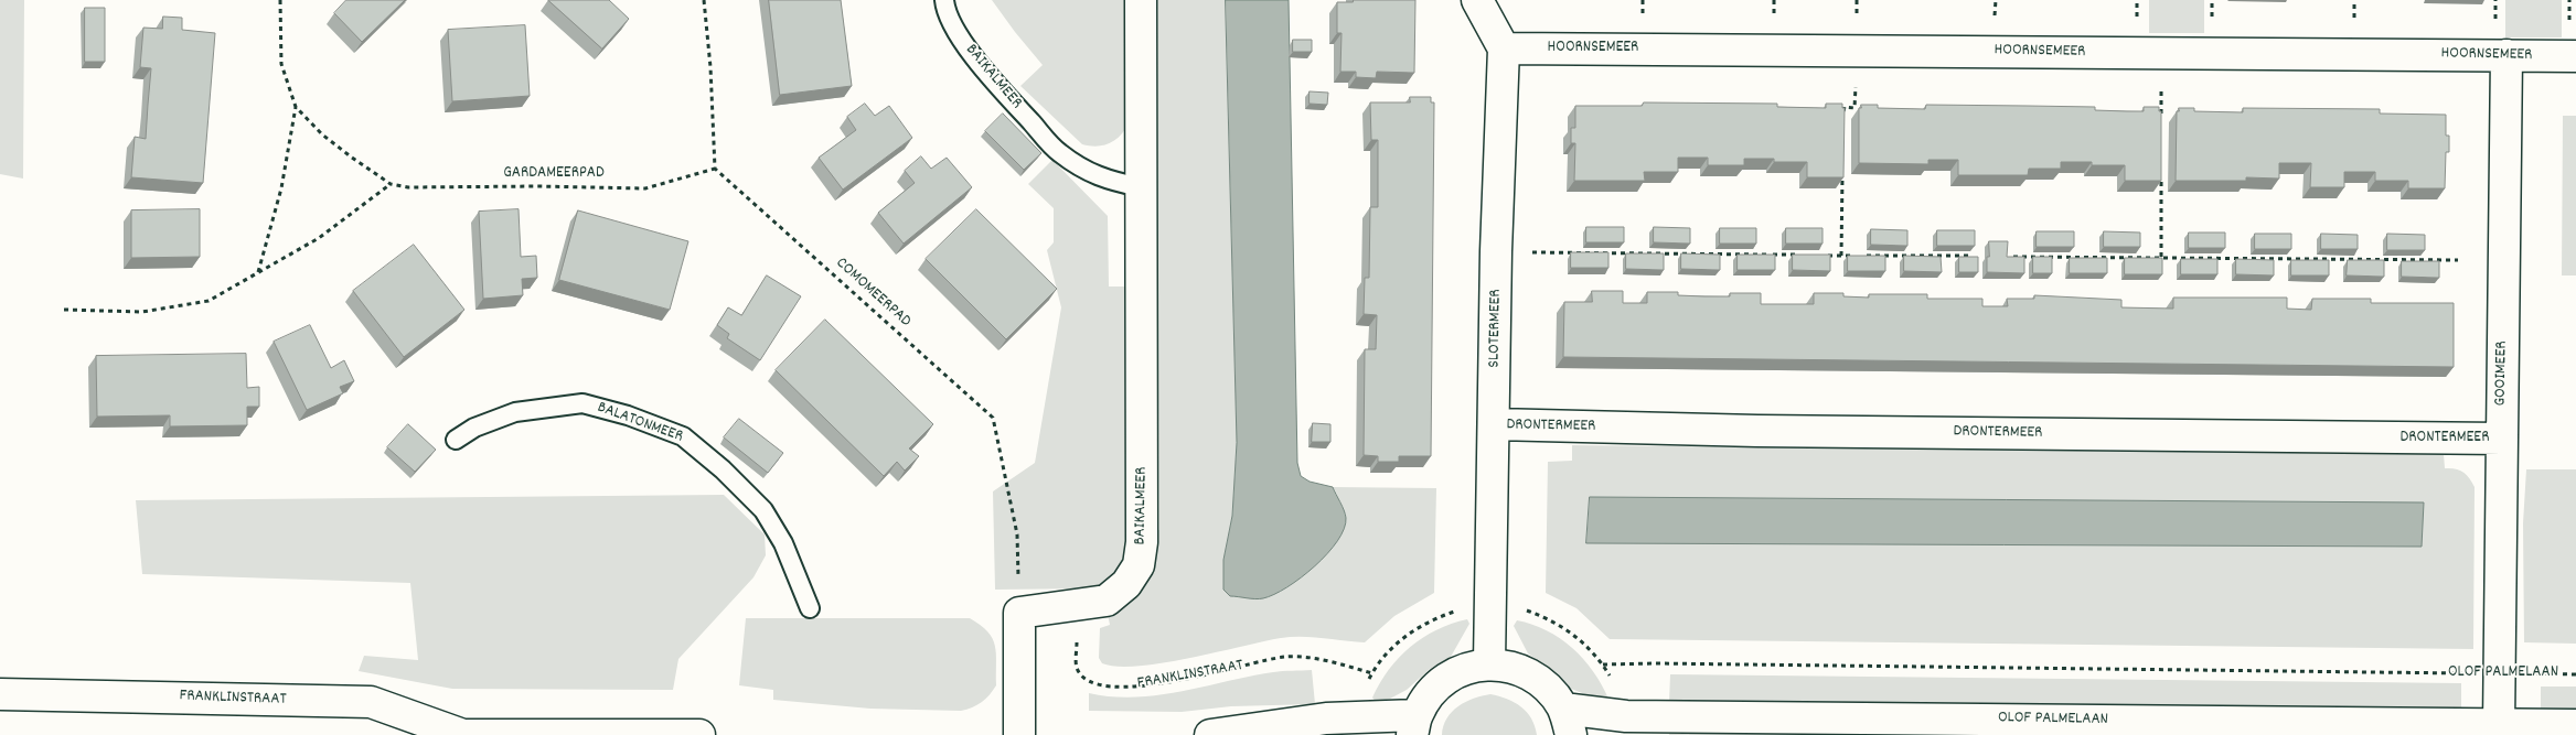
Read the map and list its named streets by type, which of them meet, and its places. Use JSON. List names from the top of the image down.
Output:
{
  "streets": {
    "street": [
      "HOORNSEMEER",
      "BAIKALMEER",
      "SLOTERMEER",
      "GOOIMEER",
      "DRONTERMEER",
      "OLOF PALMELAAN",
      "FRANKLINSTRAAT"
    ],
    "lane": ["BALATONMEER"],
    "path": ["GARDAMEERPAD", "COMOMEERPAD"]
  },
  "crossings": [
    ["HOORNSEMEER", "SLOTERMEER"],
    ["HOORNSEMEER", "GOOIMEER"],
    ["BAIKALMEER", "COMOMEERPAD"],
    ["BAIKALMEER", "FRANKLINSTRAAT"],
    ["GARDAMEERPAD", "COMOMEERPAD"],
    ["SLOTERMEER", "DRONTERMEER"],
    ["GOOIMEER", "DRONTERMEER"],
    ["GOOIMEER", "OLOF PALMELAAN"]
  ]
}
